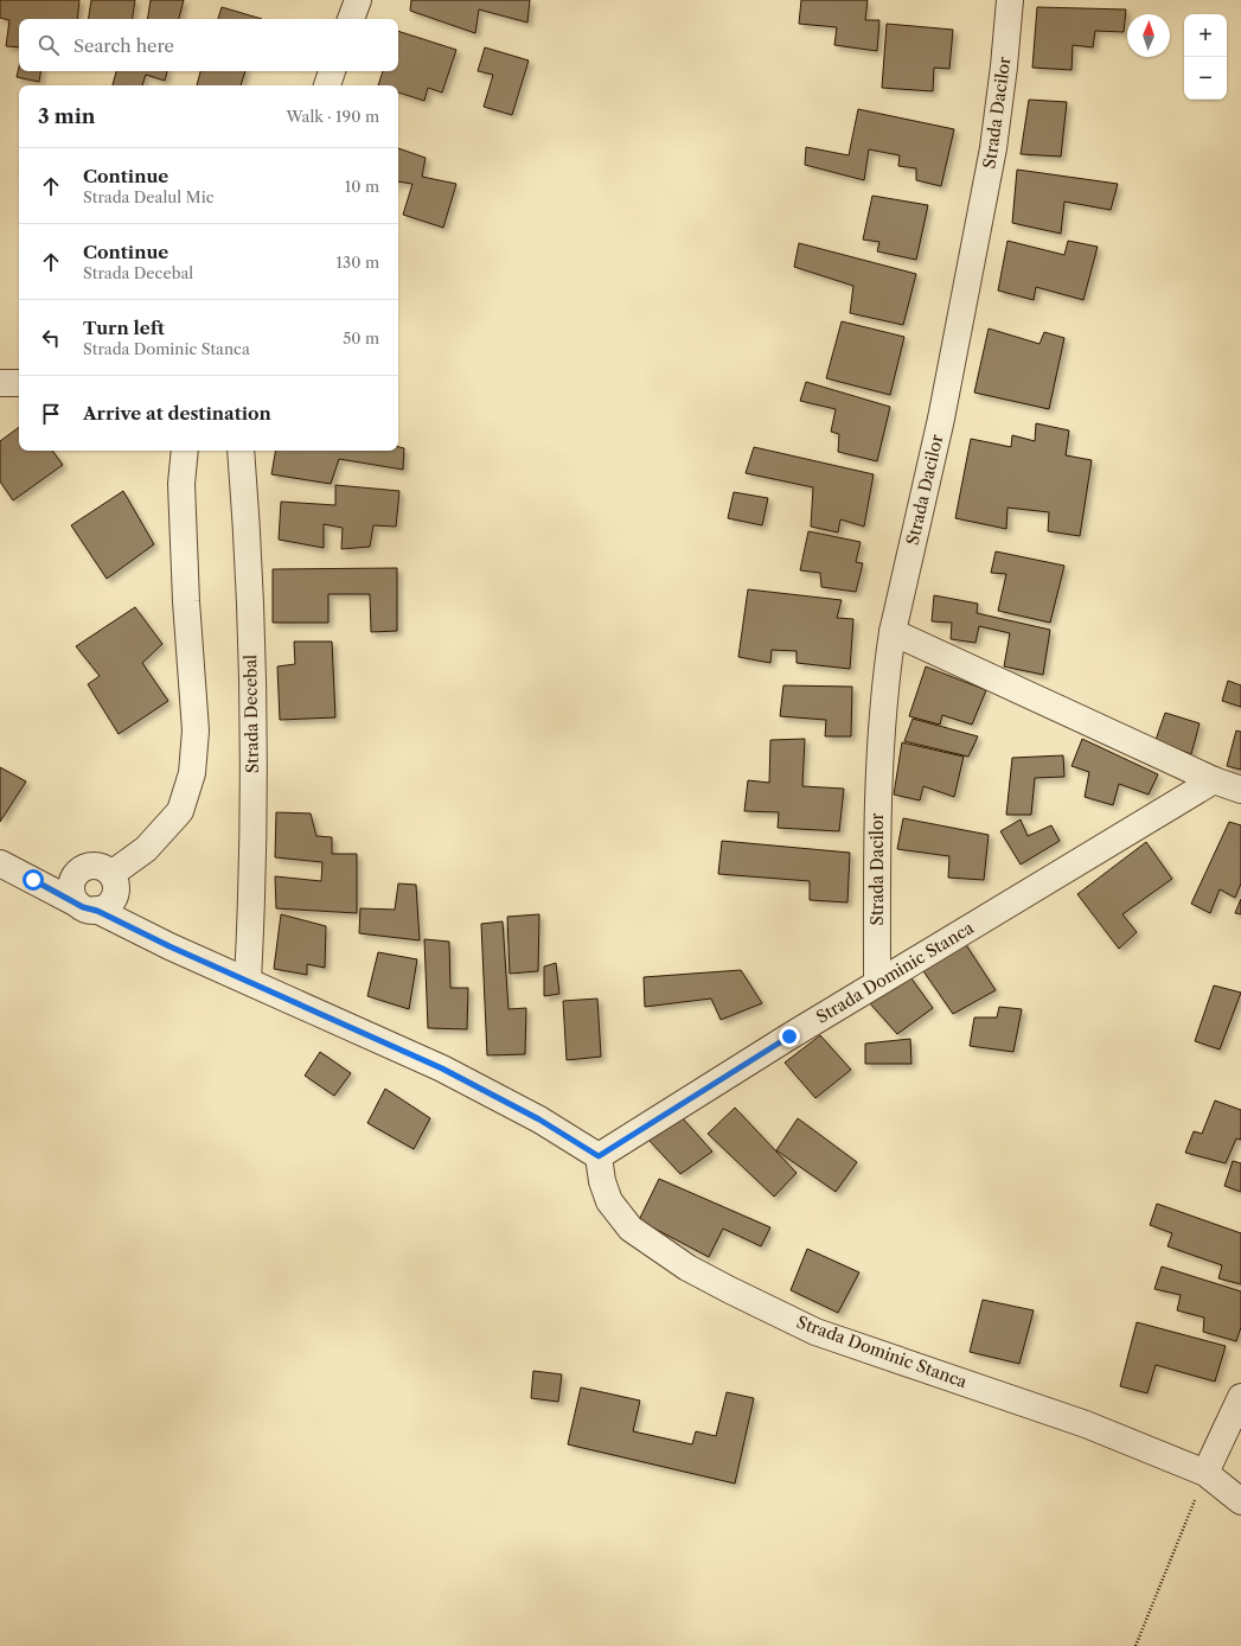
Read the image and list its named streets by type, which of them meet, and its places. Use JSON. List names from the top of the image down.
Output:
{
  "streets": {
    "street": ["Strada Dacilor", "Strada Decebal", "Strada Dominic Stanca"]
  },
  "crossings": [
    ["Strada Dacilor", "Strada Dominic Stanca"]
  ],
  "north": "top",
  "page": {
    "map_buttons": ["+", "−"],
    "search": "Search here",
    "heading": ["3 min", "Walk · 190 m"],
    "list": [
      ["Continue", "Strada Dealul Mic", "10 m"],
      ["Continue", "Strada Decebal", "130 m"],
      ["Turn left", "Strada Dominic Stanca", "50 m"],
      "Arrive at destination"
    ]
  }
}
